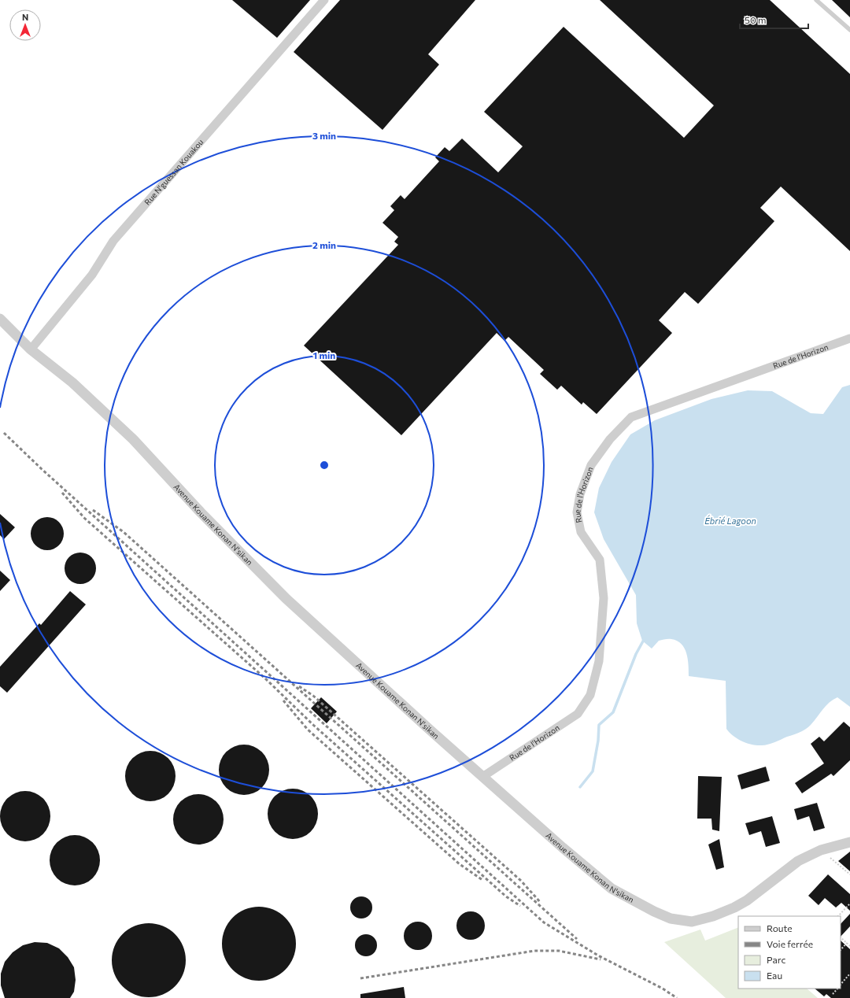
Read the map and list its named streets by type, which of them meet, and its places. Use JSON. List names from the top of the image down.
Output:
{
  "streets": {
    "street": ["Rue N'guessan Kouakou", "Rue de l'Horizon", "Avenue Kouame Konan N'sikan"]
  },
  "crossings": [
    ["Rue N'guessan Kouakou", "Avenue Kouame Konan N'sikan"],
    ["Rue de l'Horizon", "Avenue Kouame Konan N'sikan"]
  ],
  "water": ["Ébrié Lagoon"],
  "legend": [
    "Route",
    "Voie ferrée",
    "Parc",
    "Eau"
  ],
  "scale_bar": "50 m",
  "north": "top",
  "rings": ["3 min", "2 min", "1 min"]
}
